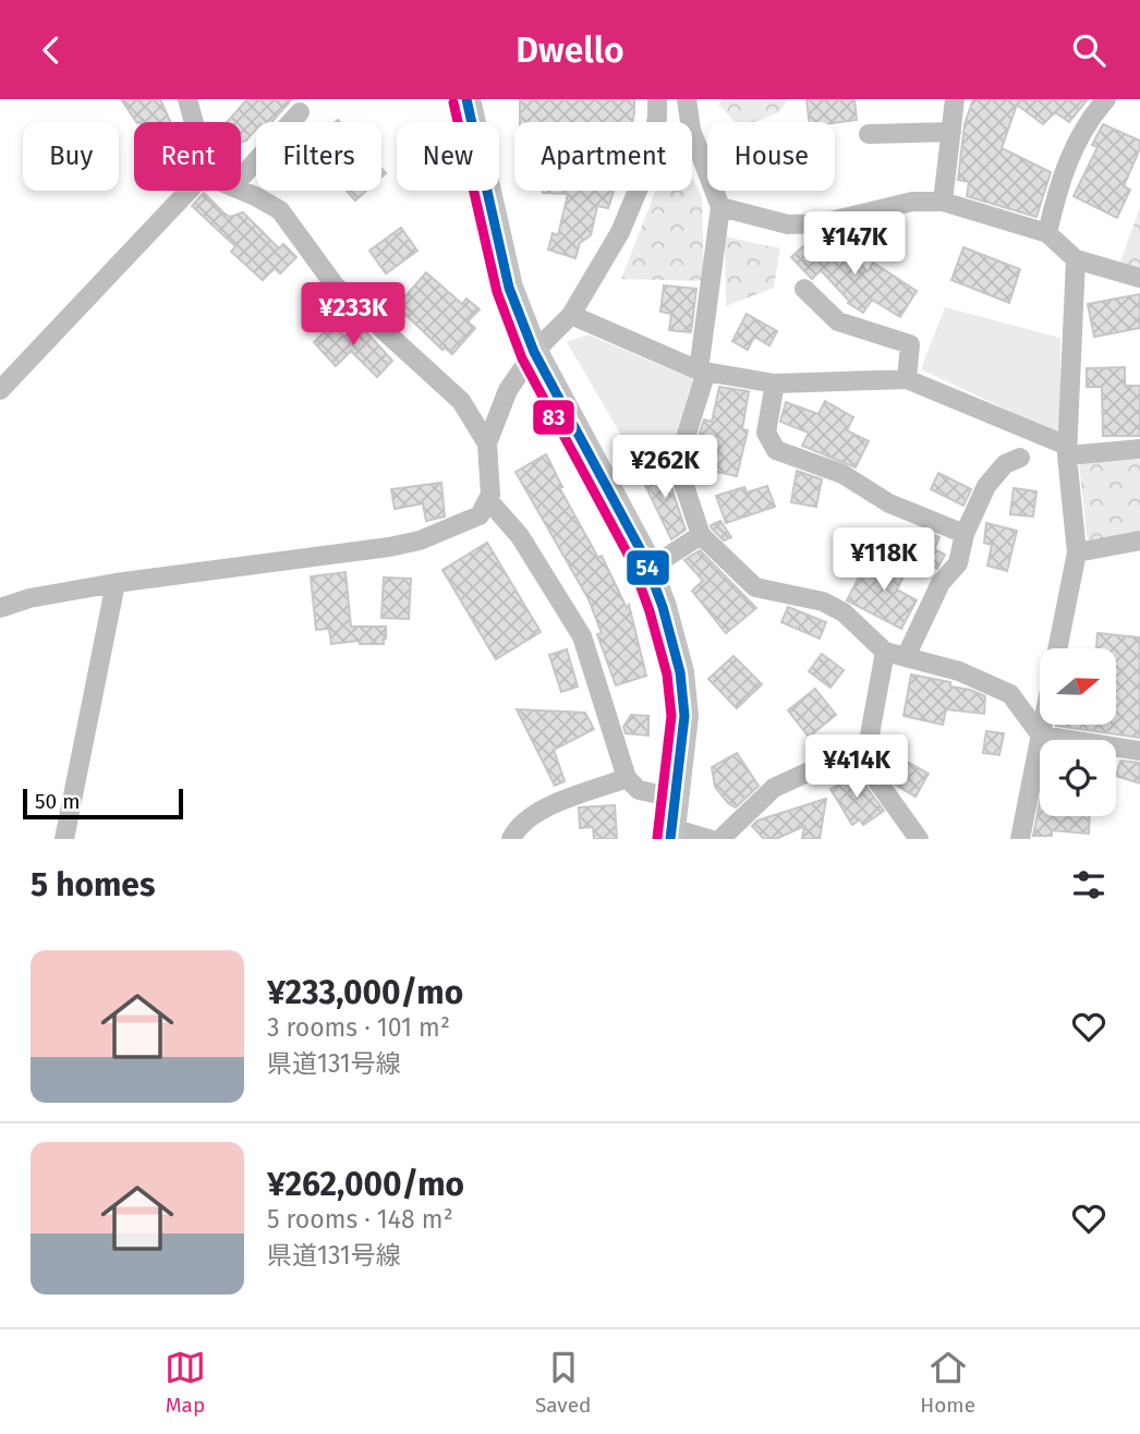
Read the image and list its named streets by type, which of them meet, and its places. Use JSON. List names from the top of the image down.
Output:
{
  "lines": ["transit line 54", "transit line 83"],
  "scale_bar": "50 m",
  "north": "right",
  "page": {
    "header": "Dwello",
    "chip": [
      "Buy",
      "Rent",
      "Filters",
      "New",
      "Apartment",
      "House"
    ],
    "price": [
      "¥147K",
      "¥233K",
      "¥262K",
      "¥118K",
      "¥414K"
    ],
    "scale": "50 m",
    "heading": "5 homes",
    "list": [
      {
        "name": "¥233,000/mo",
        "note": "3 rooms · 101 m² · 県道131号線"
      },
      {
        "name": "¥262,000/mo",
        "note": "5 rooms · 148 m² · 県道131号線"
      }
    ],
    "tabs": ["Map", "Saved", "Home"]
  }
}
